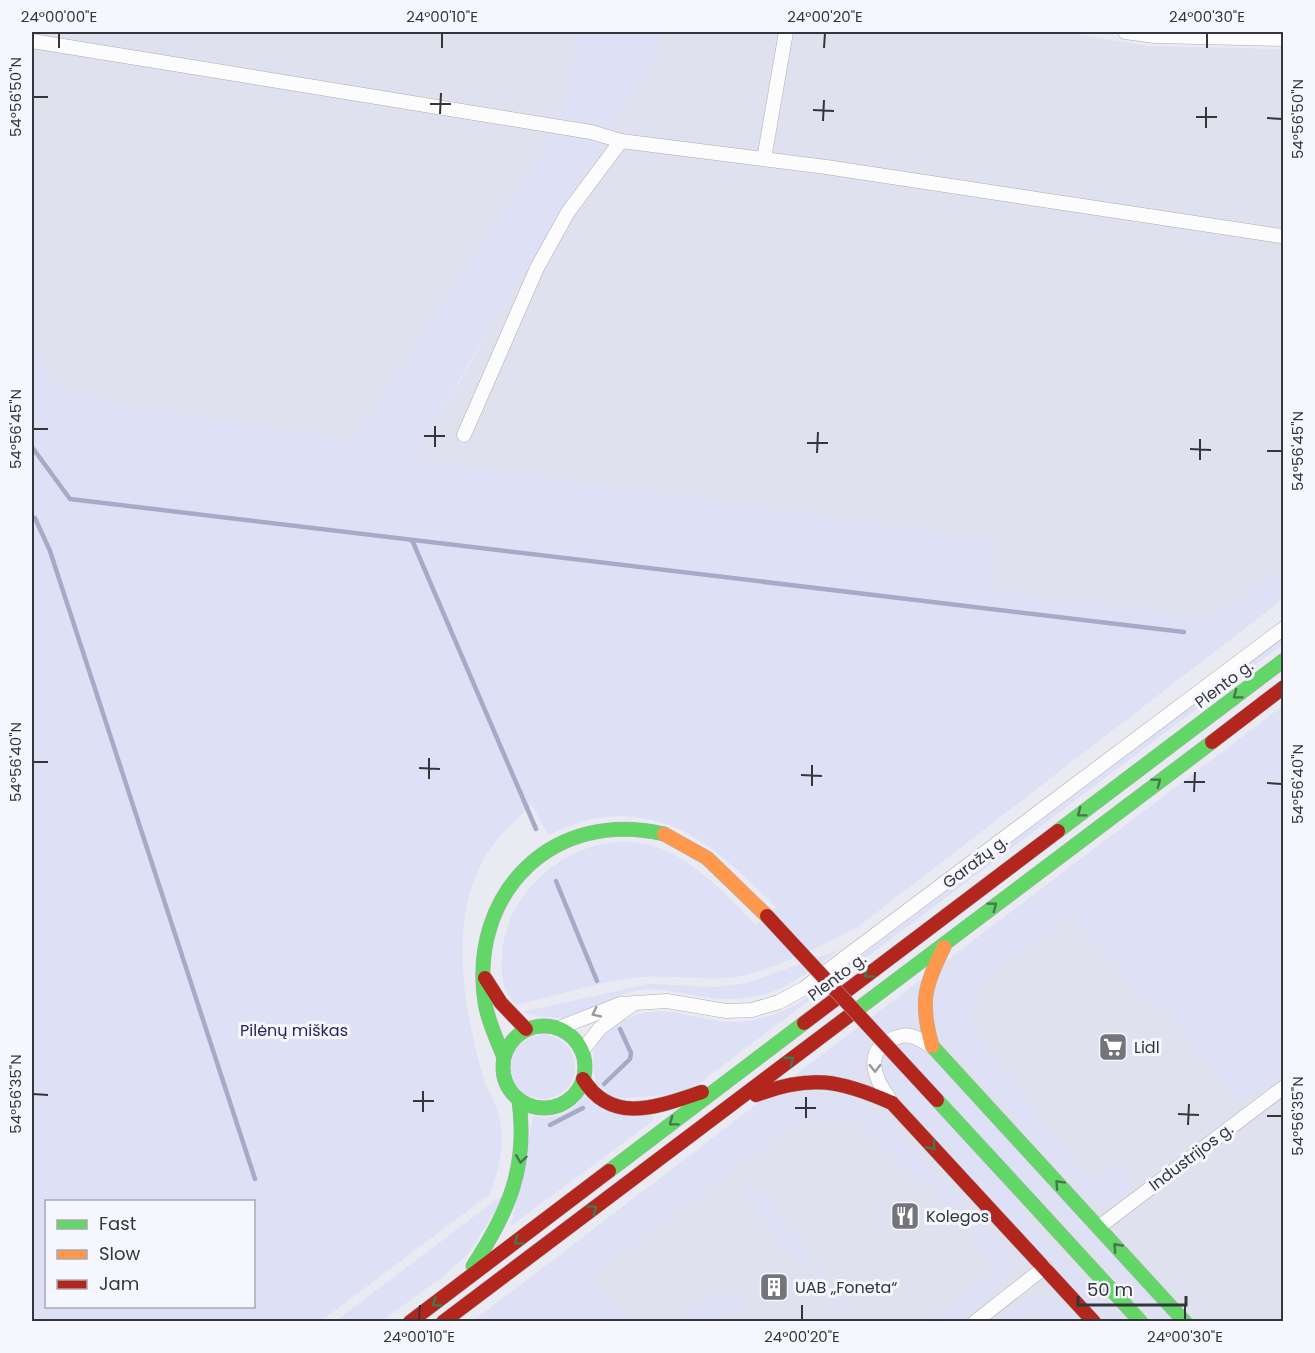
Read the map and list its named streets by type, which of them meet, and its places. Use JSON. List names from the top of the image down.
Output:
{
  "streets": {
    "main road": ["Plento g."],
    "street": ["Garažų g.", "Industrijos g."]
  },
  "parks": ["Pilėnų miškas"],
  "places": {
    "supermarket": ["Lidl"],
    "restaurant": ["Kolegos"],
    "building": ["UAB „Foneta“"]
  },
  "legend": ["Fast", "Slow", "Jam"],
  "scale_bar": "50 m",
  "coordinates": [
    "24°00'00\"E",
    "24°00'10\"E",
    "24°00'20\"E",
    "24°00'30\"E",
    "54°56'50\"N",
    "54°56'45\"N",
    "54°56'40\"N",
    "54°56'35\"N"
  ]
}
